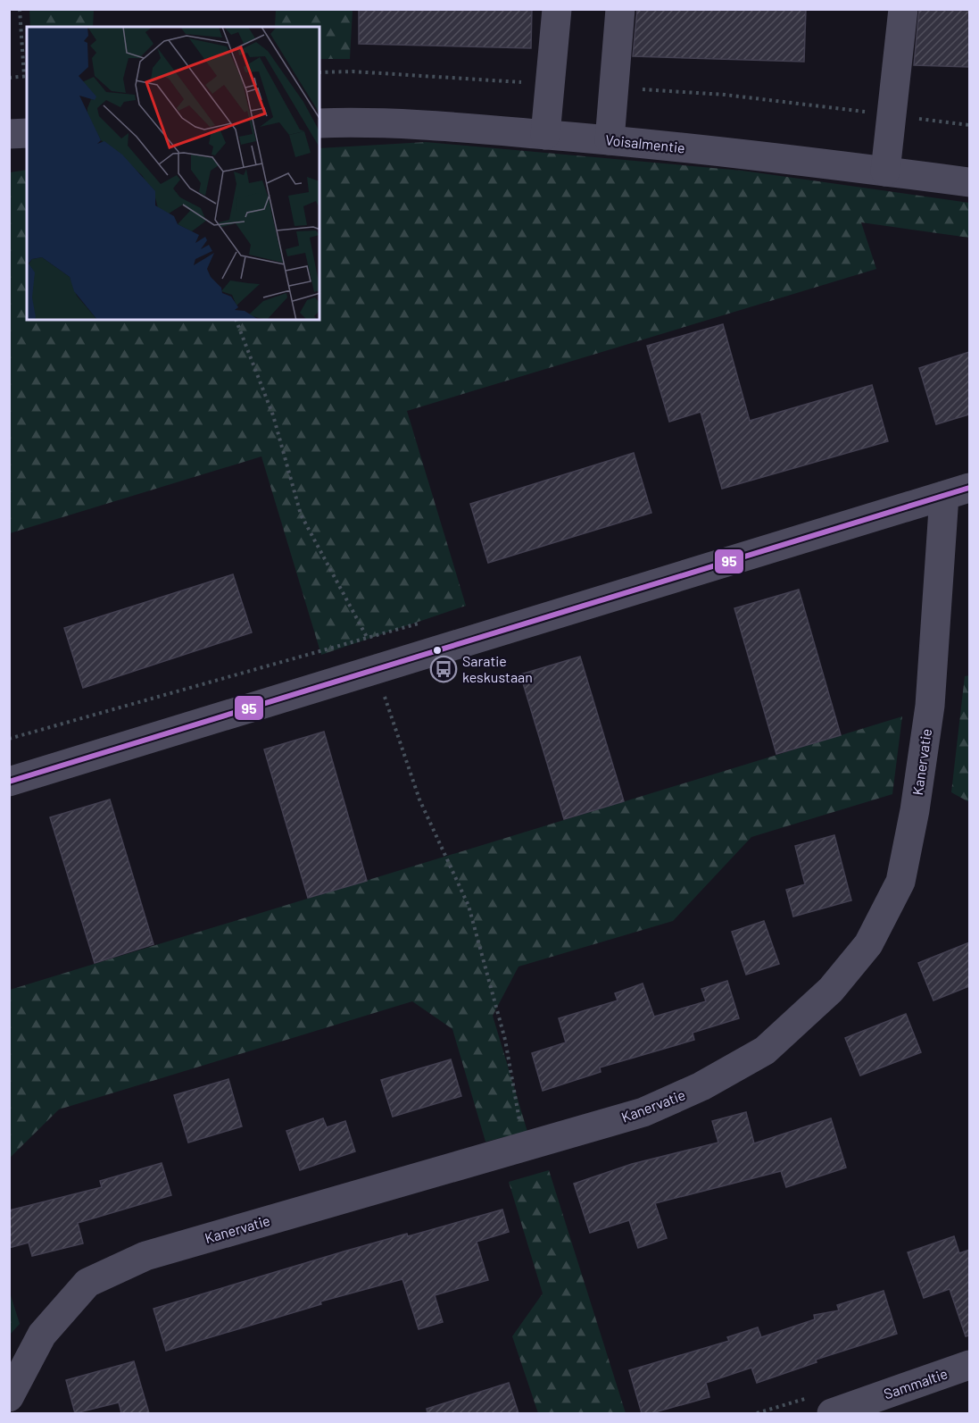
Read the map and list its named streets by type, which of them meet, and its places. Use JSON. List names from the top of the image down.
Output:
{
  "streets": {
    "street": ["Voisalmentie", "Kanervatie", "Sammaltie"]
  },
  "places": {
    "bus stop": ["Saratie keskustaan"]
  },
  "lines": ["transit line 95"]
}
